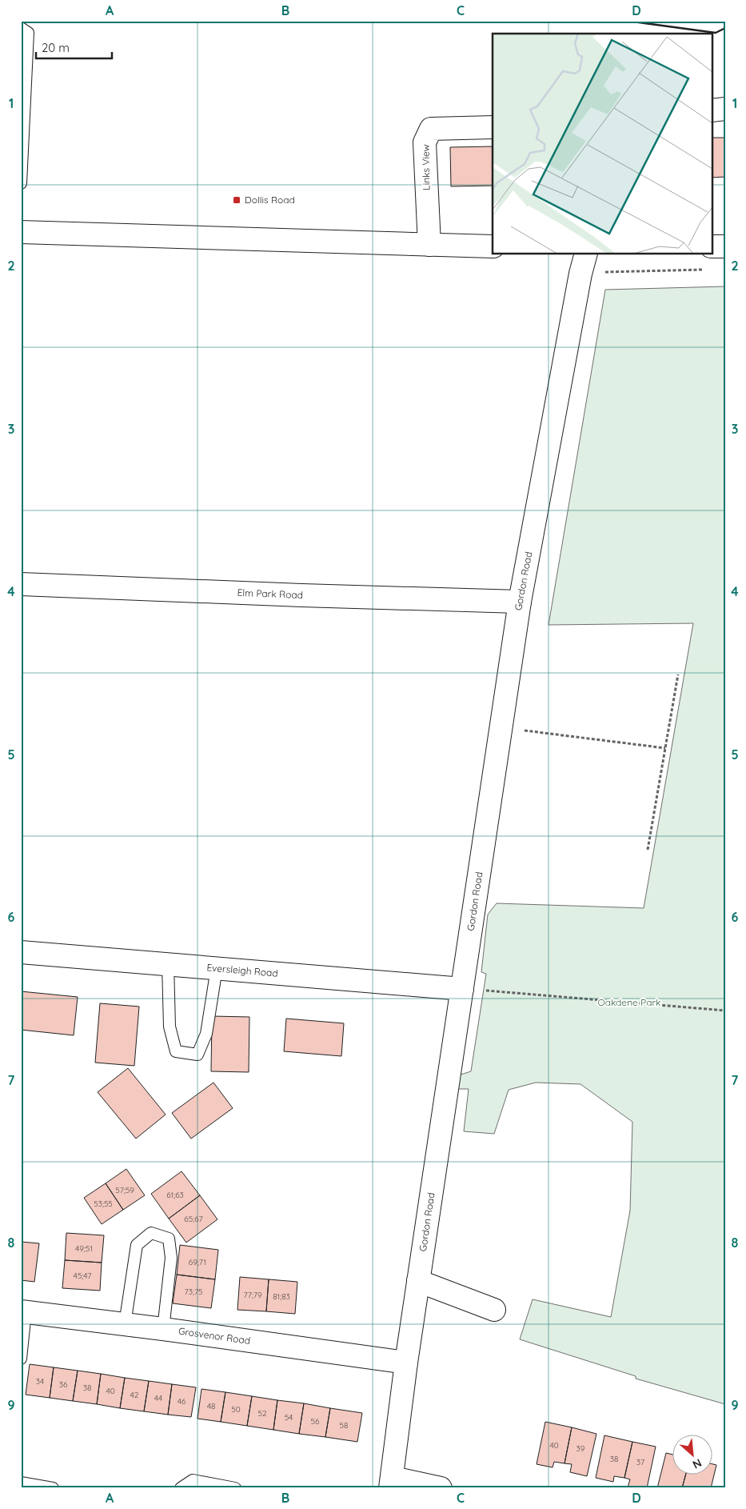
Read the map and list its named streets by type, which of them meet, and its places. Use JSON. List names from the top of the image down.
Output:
{
  "streets": {
    "street": [
      "Links View",
      "Gordon Road",
      "Elm Park Road",
      "Eversleigh Road",
      "Grosvenor Road"
    ]
  },
  "crossings": [
    ["Gordon Road", "Elm Park Road"],
    ["Gordon Road", "Eversleigh Road"],
    ["Gordon Road", "Grosvenor Road"]
  ],
  "parks": ["Oakdene Park"],
  "places": {
    "transit": ["Dollis Road"]
  },
  "house_numbers": [
    "57;59",
    "61;63",
    "53;55",
    "65;67",
    "49;51",
    "69;71",
    "45;47",
    "73;75",
    "77;79",
    "81;83",
    "34",
    "36",
    "38",
    "40",
    "42",
    "44",
    "46",
    "48",
    "50",
    "52",
    "54",
    "56",
    "58",
    "40",
    "39",
    "38",
    "37"
  ],
  "scale_bar": "20 m",
  "north": "bottom right",
  "grid": {
    "columns": [
      "A",
      "B",
      "C",
      "D"
    ],
    "rows": [
      "1",
      "2",
      "3",
      "4",
      "5",
      "6",
      "7",
      "8",
      "9"
    ]
  }
}
